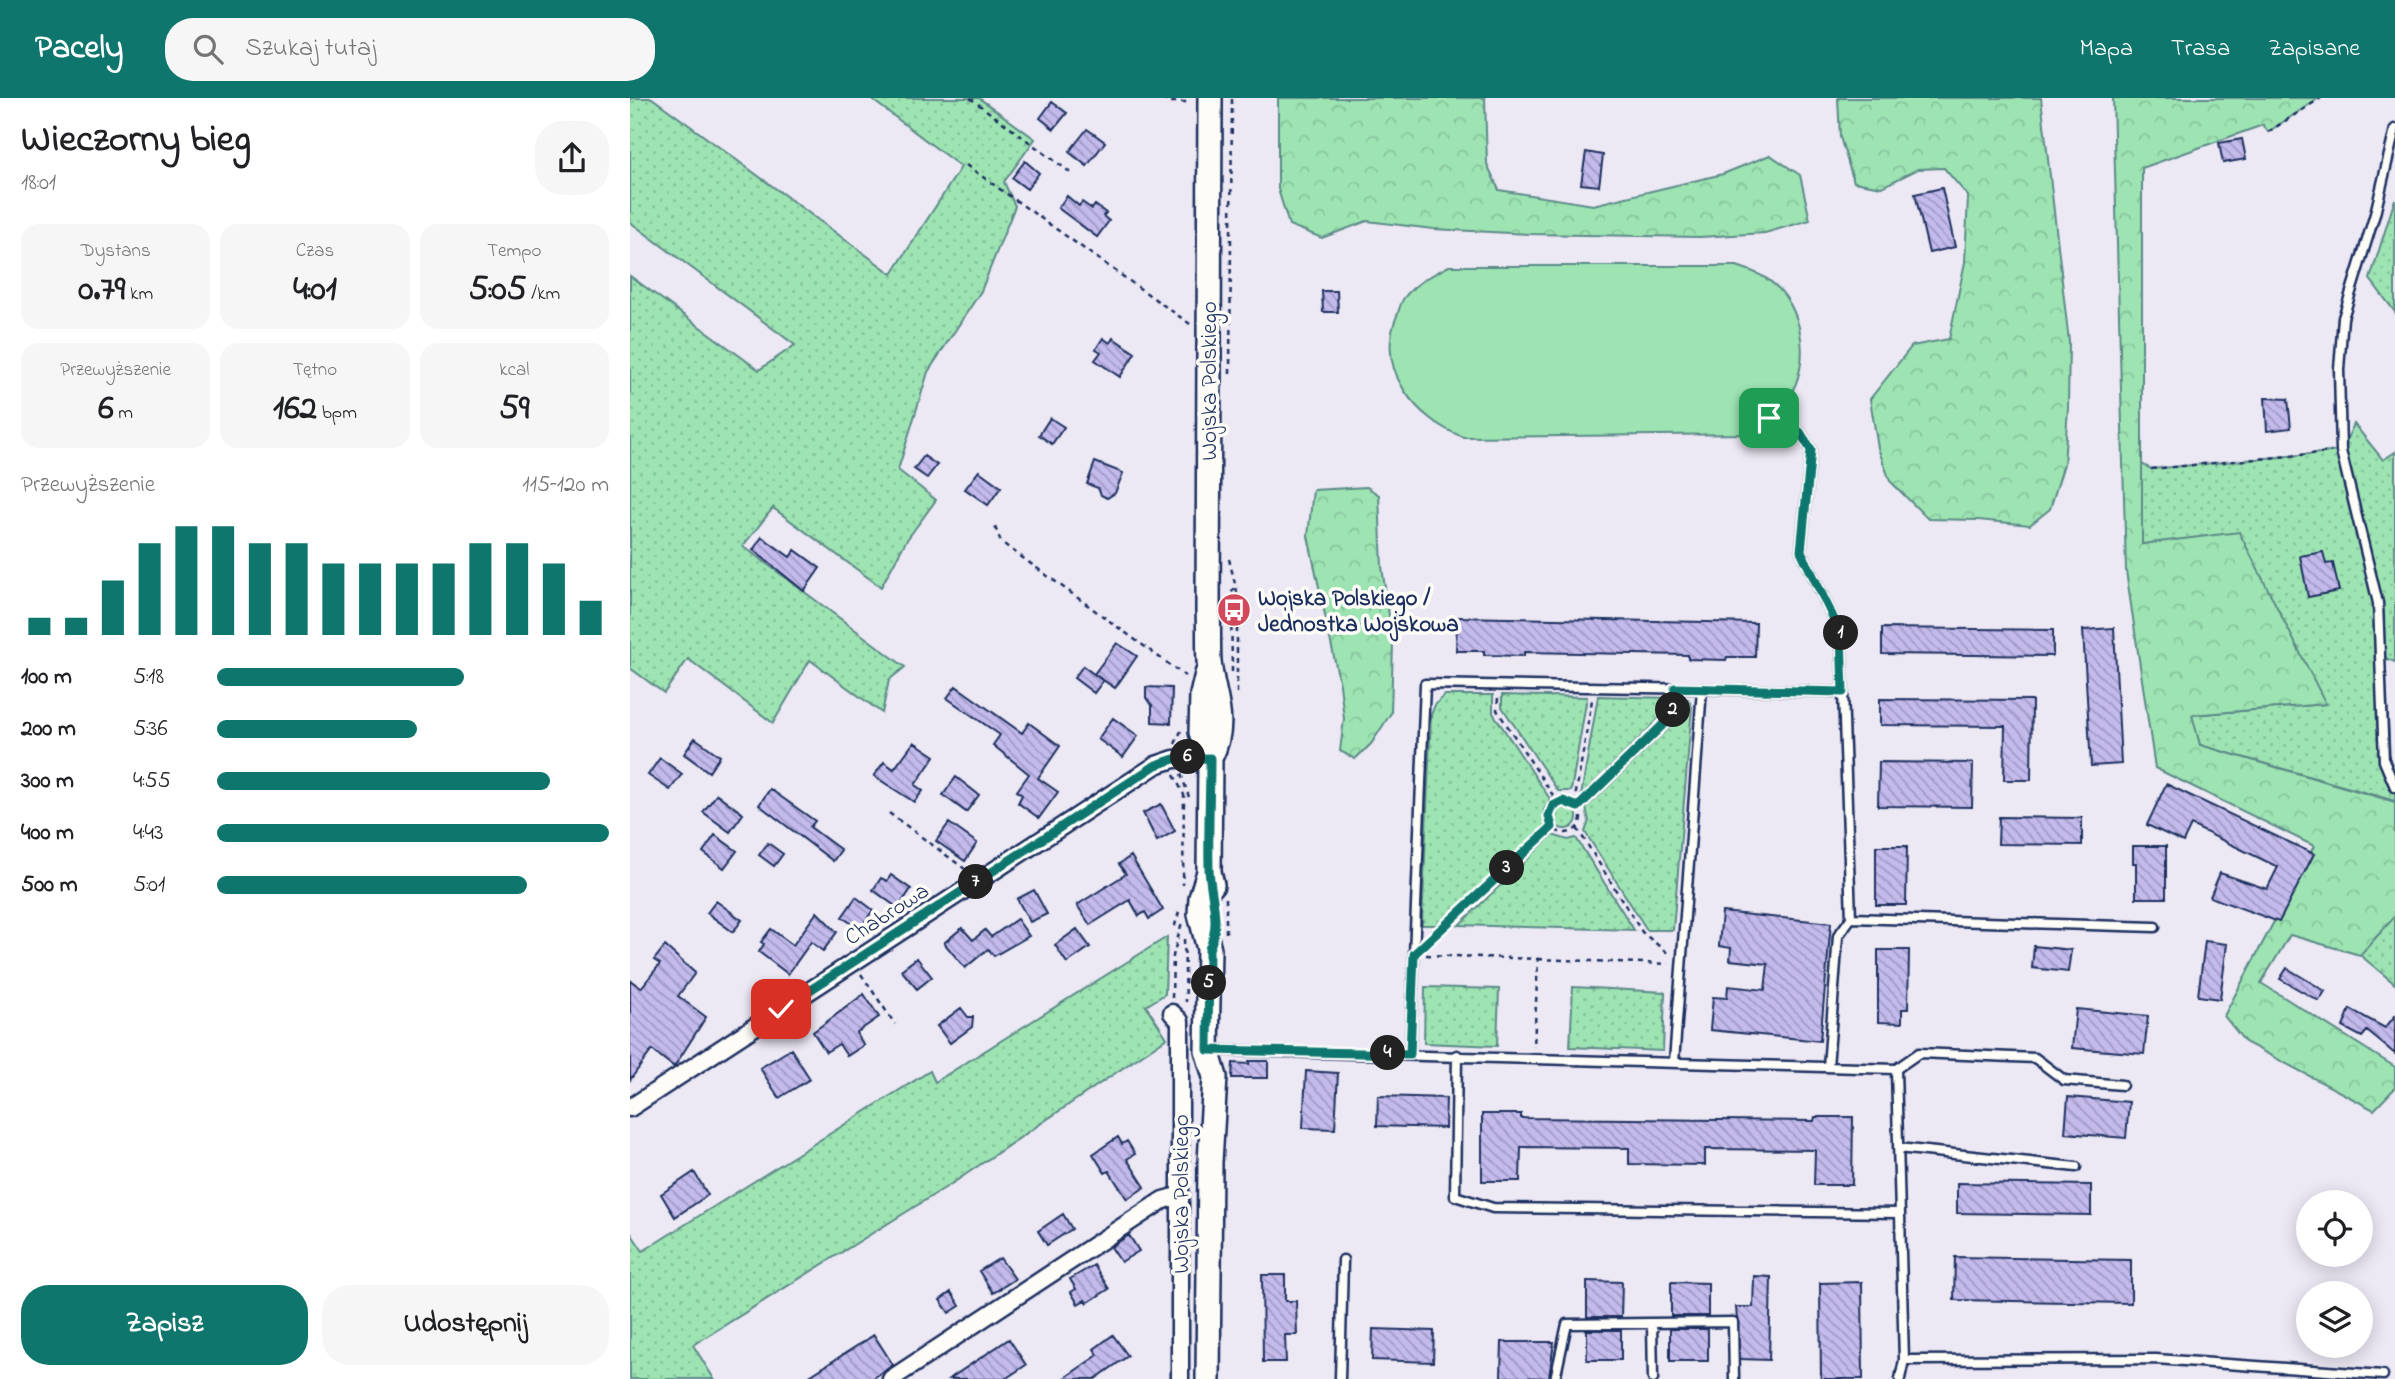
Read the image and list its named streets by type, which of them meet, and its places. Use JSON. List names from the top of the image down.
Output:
{
  "streets": {
    "main road": ["Wojska Polskiego"],
    "street": ["Chabrowa"]
  },
  "crossings": [
    ["Wojska Polskiego", "Chabrowa"]
  ],
  "places": {
    "bus stop": ["Wojska Polskiego / Jednostka Wojskowa"]
  },
  "page": {
    "header": "Pacely",
    "search": "Szukaj tutaj",
    "nav": ["Mapa", "Trasa", "Zapisane"],
    "heading": ["Wieczorny bieg", "18:01"],
    "stats": [
      ["Dystans", "0.79 km"],
      ["Czas", "4:01"],
      ["Tempo", "5:05 /km"],
      ["Przewyższenie", "6 m"],
      ["Tętno", "162 bpm"],
      ["kcal", "59"]
    ],
    "chart": ["Przewyższenie", "115–120 m"],
    "pins": [
      "1",
      "2",
      "6",
      "3",
      "7",
      "5",
      "4"
    ],
    "list": [
      {
        "name": "100 m",
        "note": "5:18"
      },
      {
        "name": "200 m",
        "note": "5:36"
      },
      {
        "name": "300 m",
        "note": "4:55"
      },
      {
        "name": "400 m",
        "note": "4:43"
      },
      {
        "name": "500 m",
        "note": "5:01"
      }
    ],
    "buttons": ["Zapisz", "Udostępnij"]
  }
}
